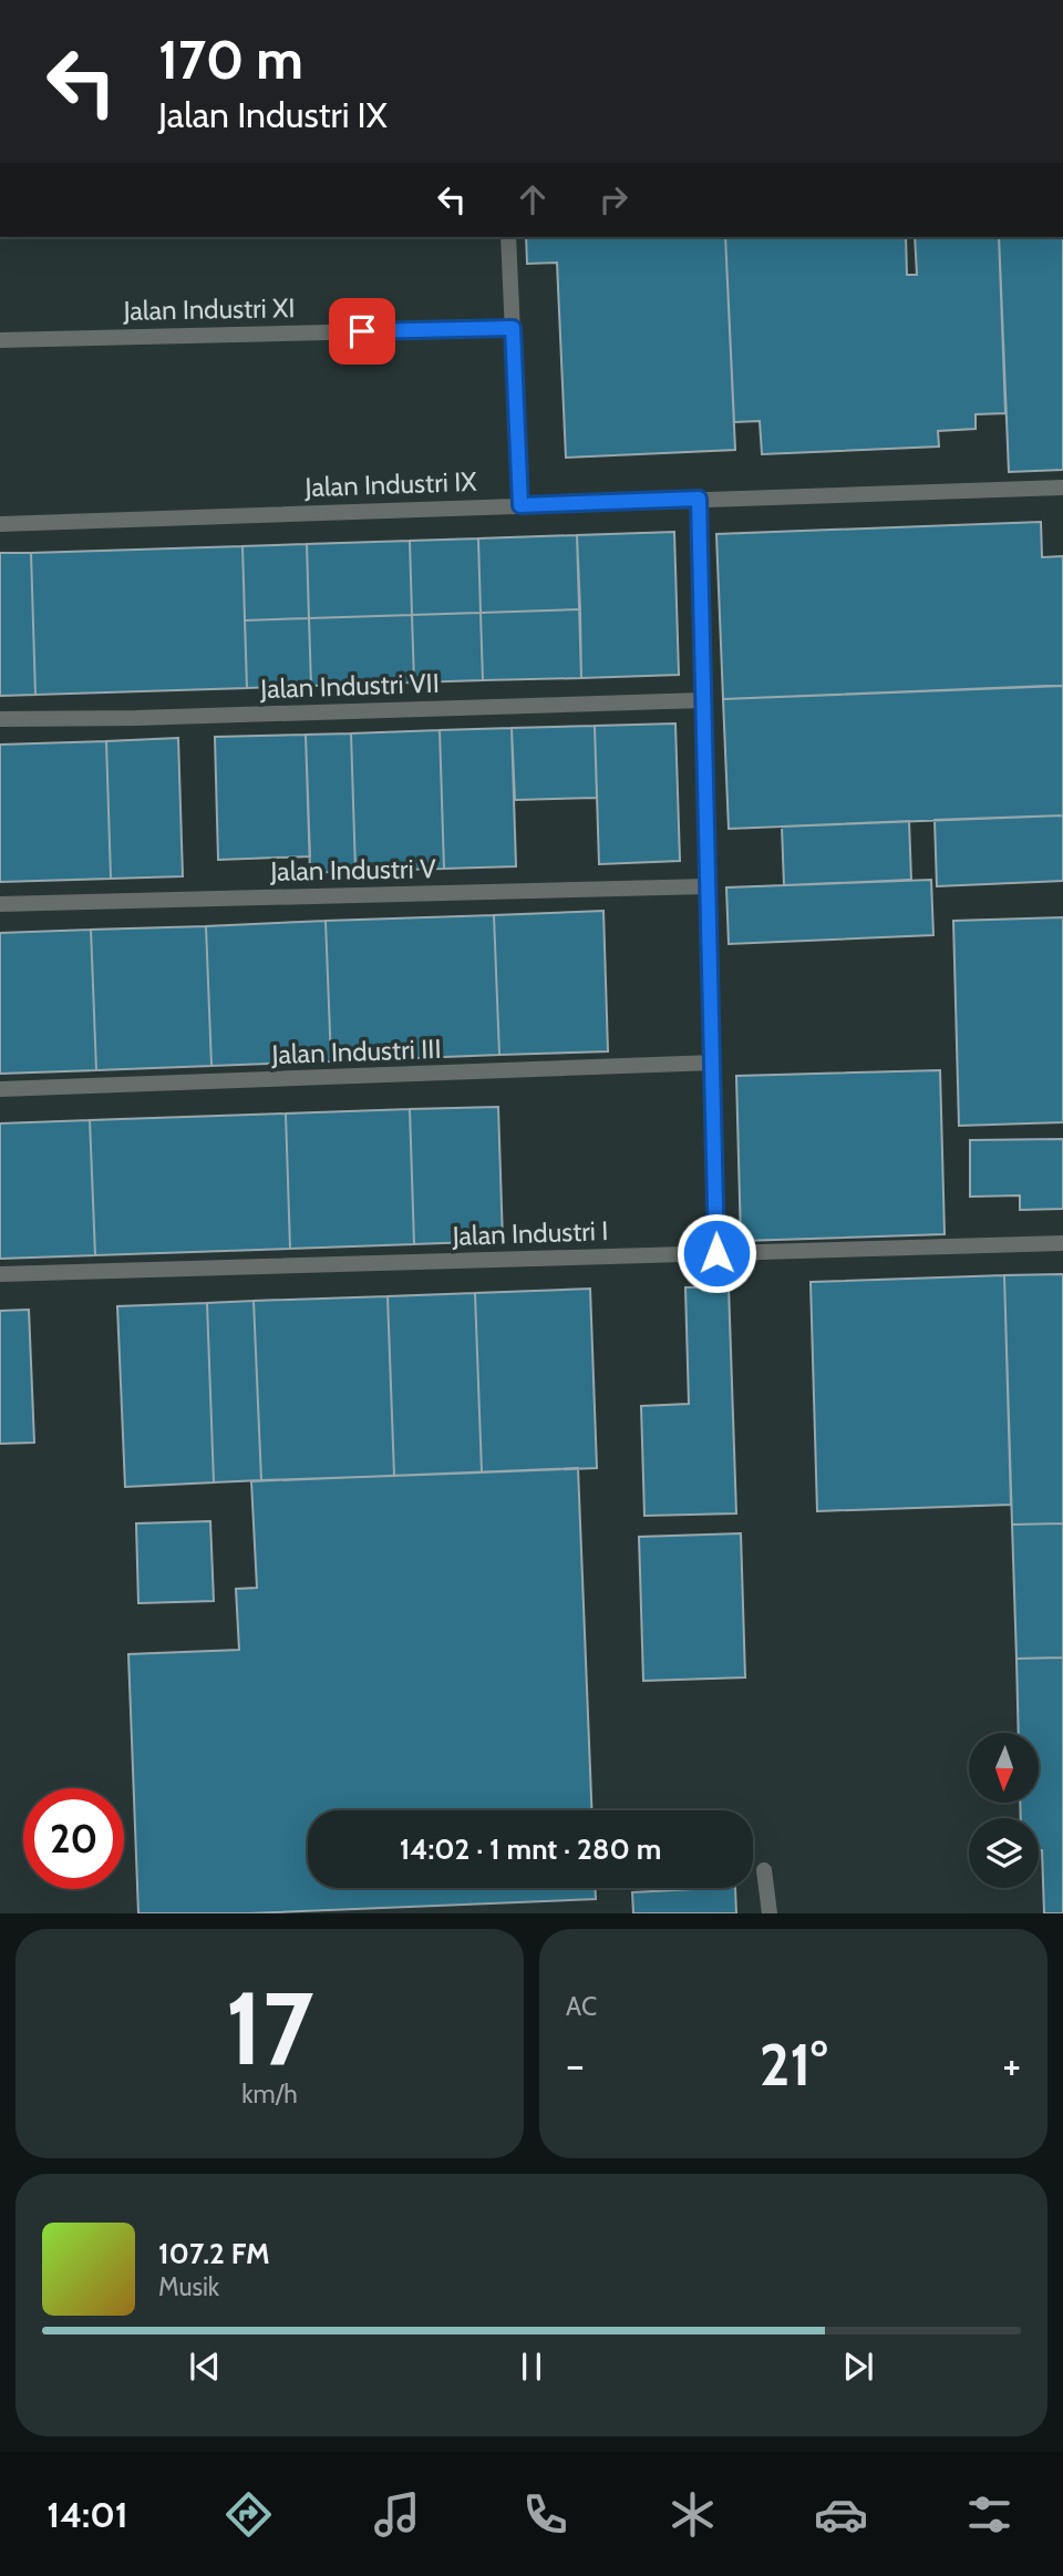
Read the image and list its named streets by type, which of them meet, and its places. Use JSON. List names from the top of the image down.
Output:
{
  "streets": {
    "lane": [
      "Jalan Industri XI",
      "Jalan Industri IX",
      "Jalan Industri VII",
      "Jalan Industri V",
      "Jalan Industri III",
      "Jalan Industri I"
    ]
  },
  "north": "bottom",
  "page": {
    "turn": ["170 m", "Jalan Industri IX"],
    "limit": "20",
    "trip": "14:02 · 1 mnt · 280 m",
    "tile": [
      ["17", "km/h"],
      "AC"
    ],
    "heat": ["−", "21°", "+"],
    "song": ["107.2 FM", "Musik"],
    "tabs": "14:01"
  }
}
